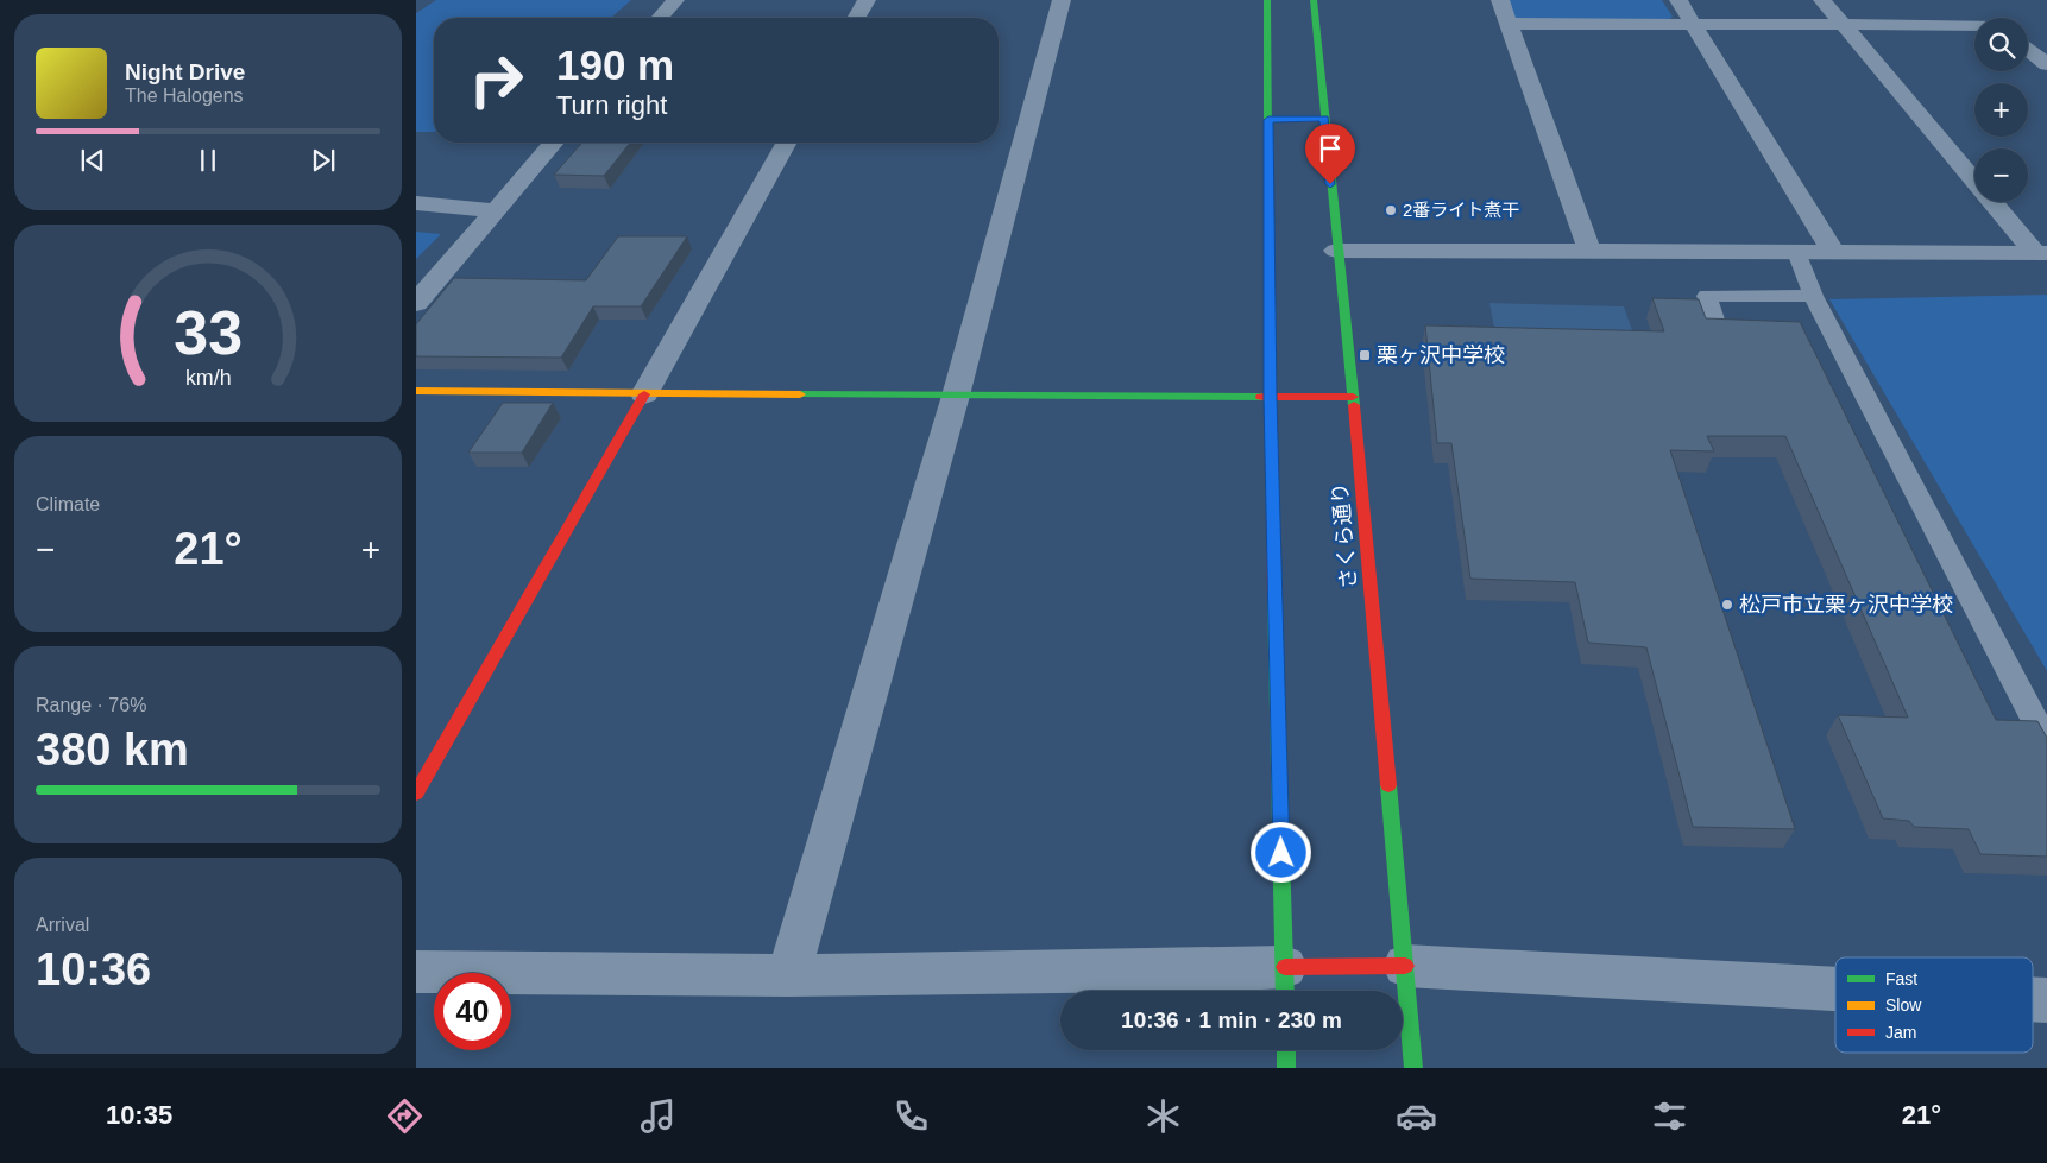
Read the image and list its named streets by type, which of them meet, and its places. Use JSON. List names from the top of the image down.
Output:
{
  "streets": {
    "street": ["さくら通り"]
  },
  "places": {
    "other": ["2番ライト煮干", "松戸市立栗ヶ沢中学校"],
    "transit": ["栗ヶ沢中学校"]
  },
  "legend": ["Fast", "Slow", "Jam"],
  "page": {
    "map_buttons": ["+", "−"],
    "turn": ["190 m", "Turn right"],
    "song": ["Night Drive", "The Halogens"],
    "tile": [
      "Climate",
      ["Range · 76%", "380 km"],
      ["Arrival", "10:36"]
    ],
    "heat": ["−", "21°", "+"],
    "limit": "40",
    "trip": "10:36 · 1 min · 230 m",
    "tabs": ["10:35", "21°"],
    "gauge": ["33", "km/h"]
  }
}
